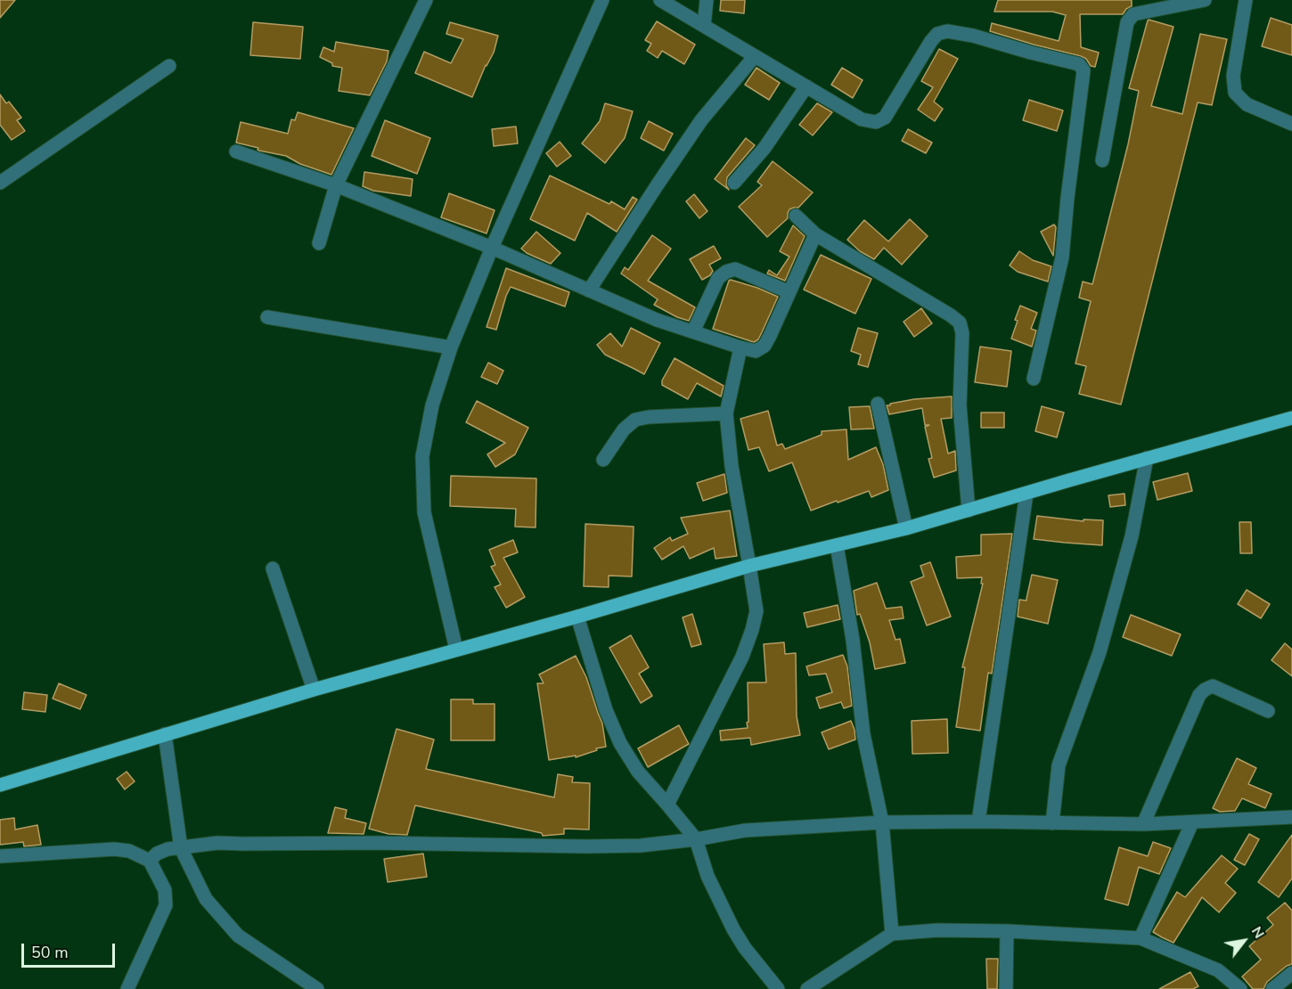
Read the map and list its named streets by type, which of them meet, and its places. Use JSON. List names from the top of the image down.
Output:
{
  "scale_bar": "50 m",
  "north": "top right"
}
